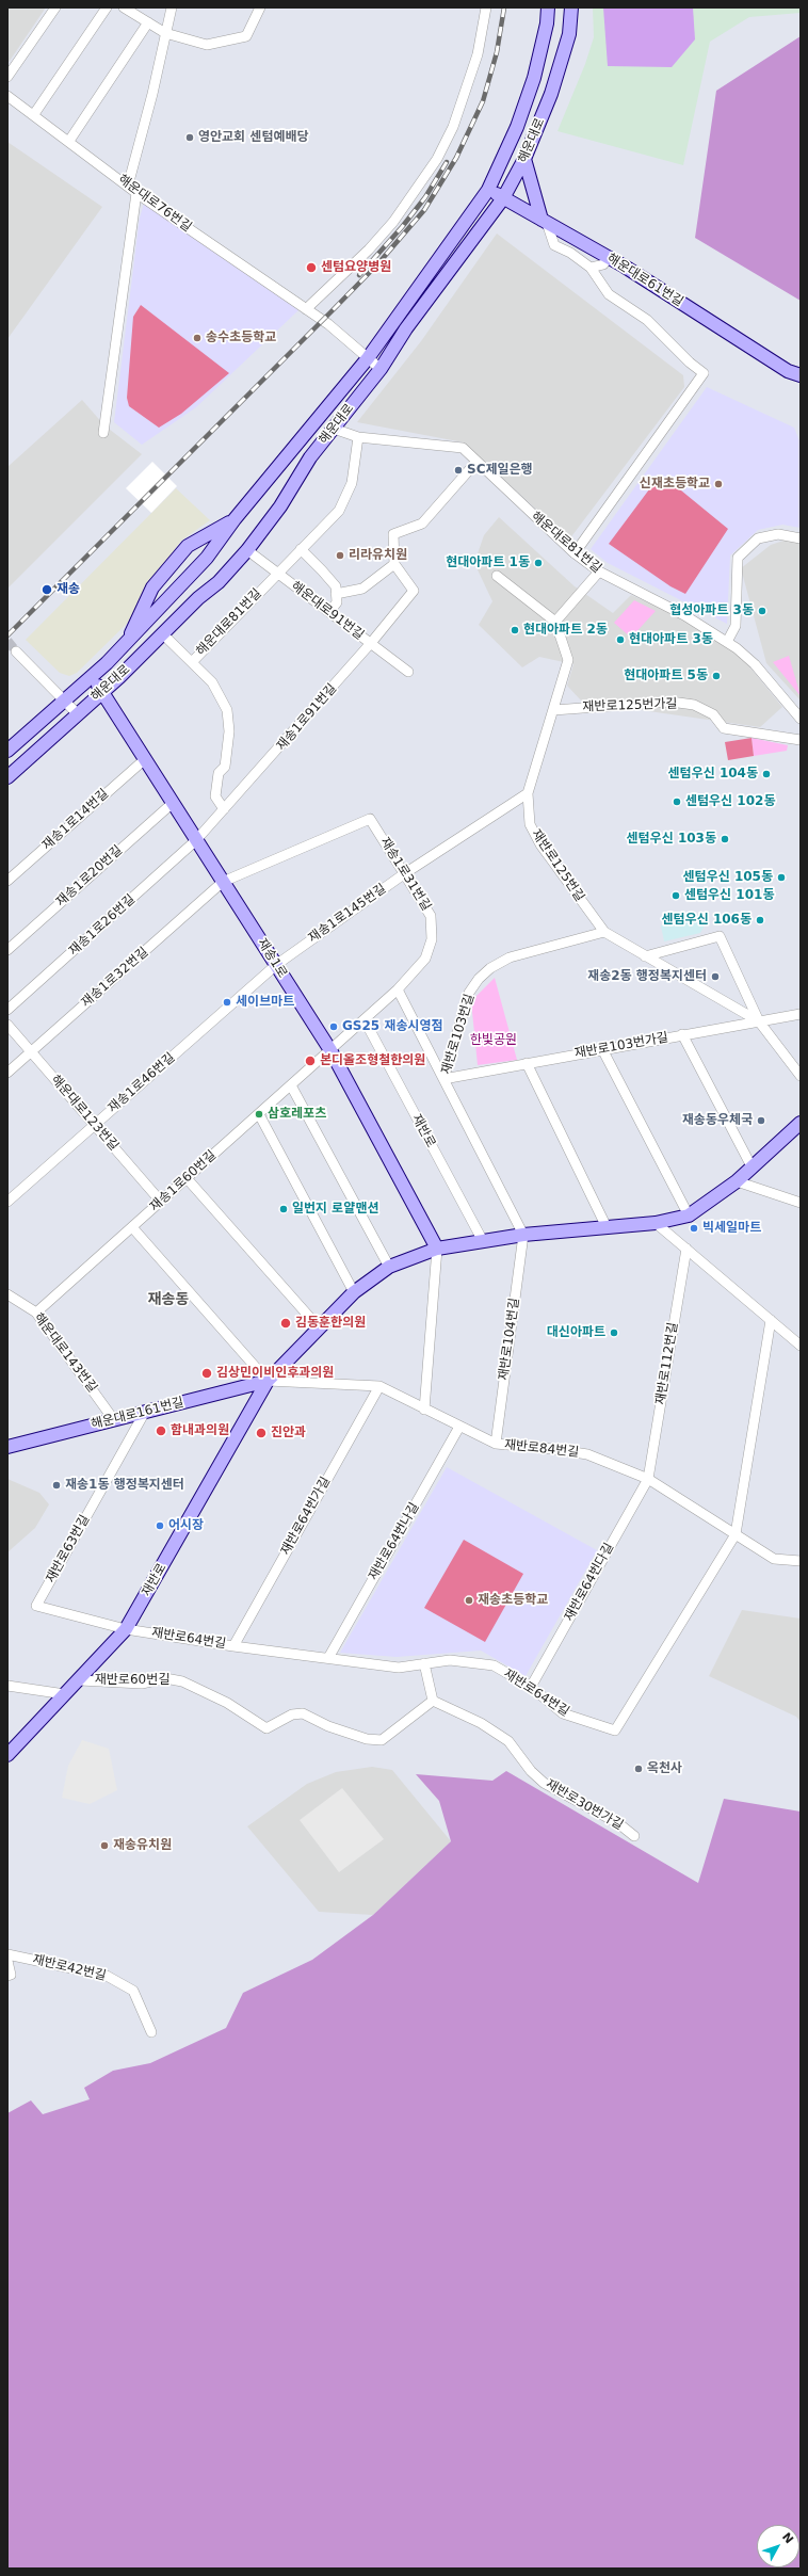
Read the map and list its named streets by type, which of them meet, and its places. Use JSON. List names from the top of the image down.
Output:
{
  "streets": {
    "main road": [
      "해운대로",
      "해운대로61번길",
      "재송1로",
      "재반로",
      "해운대로161번길"
    ],
    "street": [
      "해운대로76번길",
      "해운대로81번길",
      "해운대로91번길",
      "재반로125번가길",
      "재송1로91번길",
      "재송1로14번길",
      "재반로125번길",
      "재송1로31번길",
      "재송1로20번길",
      "재송1로145번길",
      "재송1로26번길",
      "재송1로32번길",
      "재반로103번길",
      "재반로103번가길",
      "재송1로46번길",
      "해운대로123번길",
      "재송1로60번길",
      "재반로104번길",
      "해운대로143번길",
      "재반로112번길",
      "재반로84번길",
      "재반로64번가길",
      "재반로64번나길",
      "재반로63번길",
      "재반로64번다길",
      "재반로64번길",
      "재반로60번길",
      "재반로30번가길",
      "재반로42번길"
    ]
  },
  "crossings": [
    ["해운대로", "해운대로76번길"],
    ["해운대로", "해운대로61번길"],
    ["해운대로", "해운대로81번길"],
    ["해운대로", "해운대로91번길"],
    ["해운대로", "재송1로"],
    ["해운대로81번길", "해운대로91번길"],
    ["해운대로91번길", "재송1로91번길"],
    ["재반로125번가길", "재반로125번길"],
    ["재송1로91번길", "재송1로26번길"],
    ["재송1로91번길", "재송1로"],
    ["재송1로14번길", "재송1로"],
    ["재반로125번길", "재송1로145번길"],
    ["재반로125번길", "재반로103번길"],
    ["재반로125번길", "재반로103번가길"],
    ["재송1로31번길", "재송1로145번길"],
    ["재송1로31번길", "재송1로"],
    ["재송1로31번길", "재송1로32번길"],
    ["재송1로31번길", "재반로"],
    ["재송1로31번길", "재송1로60번길"],
    ["재송1로20번길", "재송1로"],
    ["재송1로145번길", "재송1로"],
    ["재송1로145번길", "재송1로46번길"],
    ["재송1로26번길", "재송1로"],
    ["재송1로", "재송1로32번길"],
    ["재송1로", "재송1로46번길"],
    ["재송1로", "재반로"],
    ["재송1로", "재송1로60번길"],
    ["재송1로32번길", "해운대로123번길"],
    ["재반로103번길", "재반로103번가길"],
    ["재반로103번길", "재반로"],
    ["재반로103번길", "재반로104번길"],
    ["재송1로46번길", "해운대로123번길"],
    ["해운대로123번길", "재송1로60번길"],
    ["재반로", "재반로104번길"],
    ["재반로", "해운대로161번길"],
    ["재반로", "재반로84번길"],
    ["재반로", "재반로63번길"],
    ["재반로", "재반로64번길"],
    ["재반로", "재반로60번길"],
    ["재송1로60번길", "해운대로143번길"],
    ["재반로104번길", "재반로84번길"],
    ["해운대로143번길", "해운대로161번길"],
    ["재반로112번길", "재반로84번길"],
    ["재반로112번길", "재반로64번다길"],
    ["해운대로161번길", "재반로84번길"],
    ["해운대로161번길", "재반로63번길"],
    ["재반로84번길", "재반로64번가길"],
    ["재반로84번길", "재반로64번나길"],
    ["재반로84번길", "재반로64번다길"],
    ["재반로84번길", "재반로64번길"],
    ["재반로64번가길", "재반로64번길"],
    ["재반로64번나길", "재반로64번길"],
    ["재반로63번길", "재반로64번길"],
    ["재반로64번다길", "재반로64번길"],
    ["재반로60번길", "재반로30번가길"]
  ],
  "districts": ["재송동"],
  "parks": ["한빛공원"],
  "places": [
    "영안교회 센텀예배당",
    "센텀요양병원",
    "송수초등학교",
    "SC제일은행",
    "신재초등학교",
    "리라유치원",
    "현대아파트 1동",
    "재송",
    "협성아파트 3동",
    "현대아파트 2동",
    "현대아파트 3동",
    "현대아파트 5동",
    "센텀우신 104동",
    "센텀우신 102동",
    "센텀우신 103동",
    "센텀우신 105동",
    "센텀우신 101동",
    "센텀우신 106동",
    "재송2동 행정복지센터",
    "세이브마트",
    "GS25 재송시영점",
    "본디올조형철한의원",
    "삼호레포츠",
    "재송동우체국",
    "일번지 로얄맨션",
    "빅세일마트",
    "김동훈한의원",
    "대신아파트",
    "김상민이비인후과의원",
    "함내과의원",
    "진안과",
    "재송1동 행정복지센터",
    "어시장",
    "재송초등학교",
    "옥천사",
    "재송유치원"
  ],
  "north": "top right"
}
